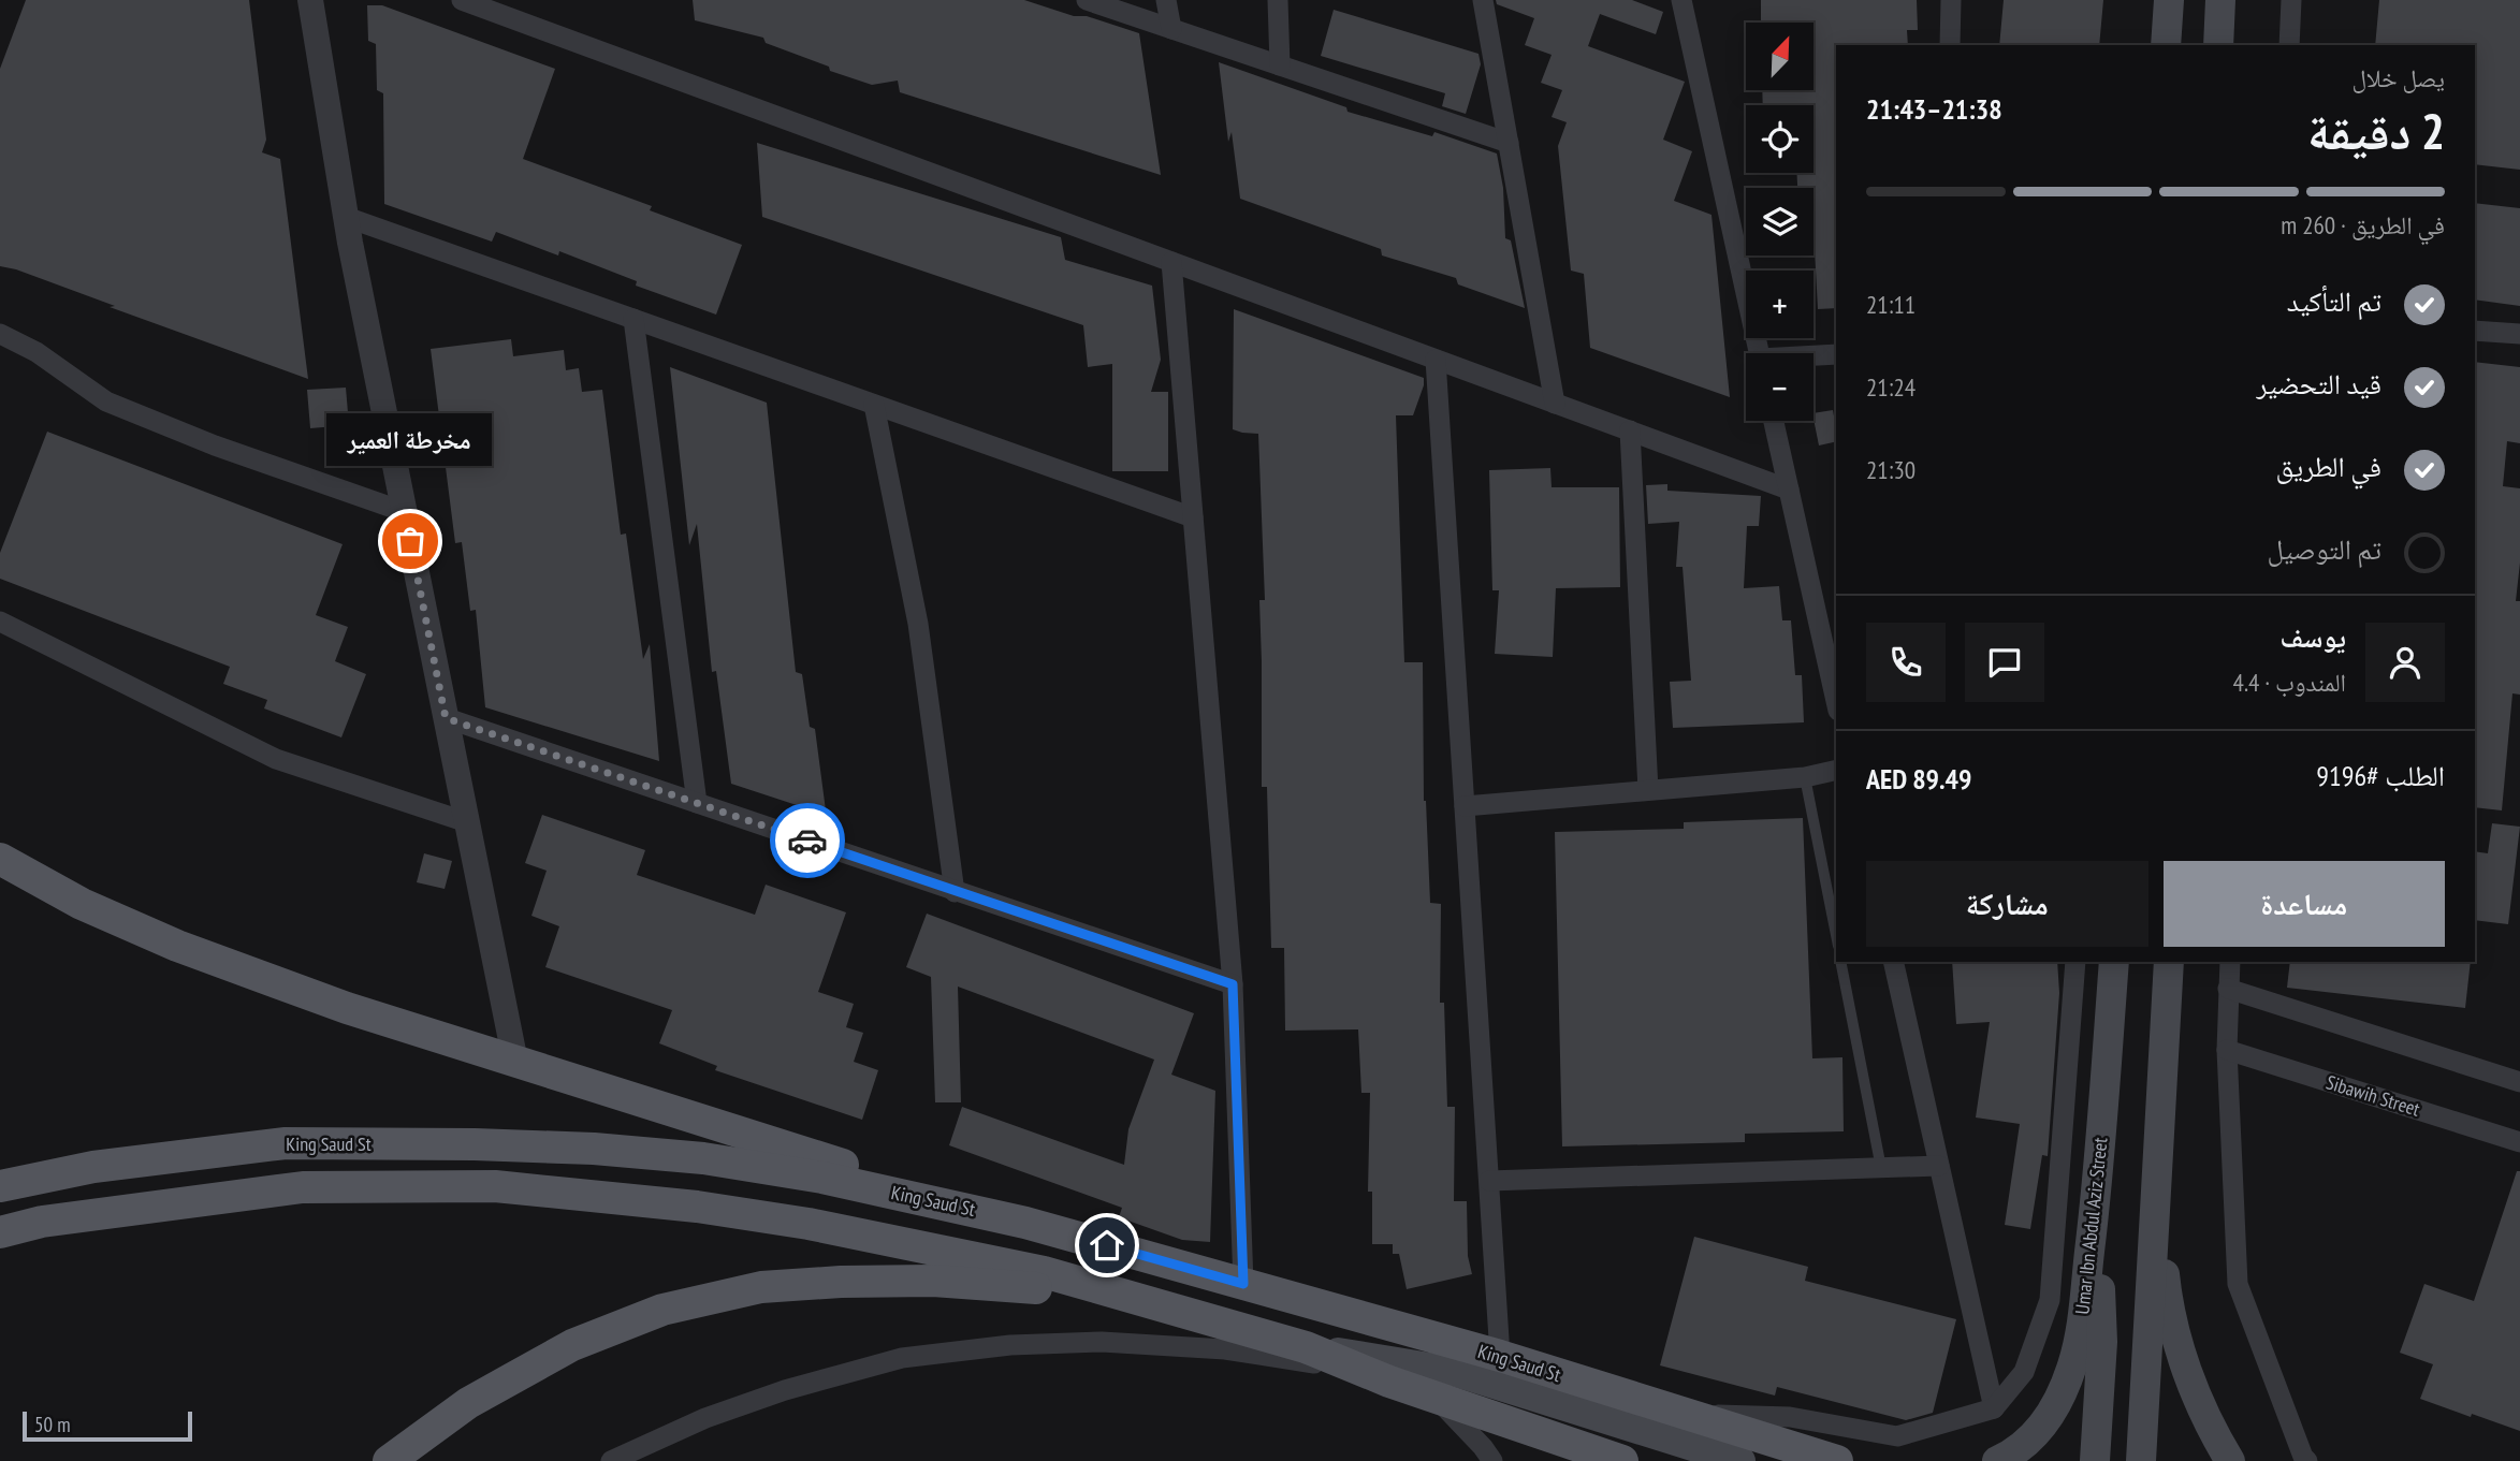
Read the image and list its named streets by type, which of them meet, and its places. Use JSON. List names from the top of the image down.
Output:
{
  "streets": {
    "main road": ["King Saud St", "Umar Ibn Abdul Aziz Street"],
    "street": ["Sibawih Street"]
  },
  "places": ["مخرطة العمير"],
  "scale_bar": "50 m",
  "north": "top right",
  "page": {
    "map_buttons": ["+", "−"],
    "heading": ["2 دقيقة", "يصل خلال", "21:38–21:43"],
    "panel": [
      "يوسف",
      "المندوب · 4.4",
      "الطلب #9196",
      "AED 89.49"
    ],
    "bar": "في الطريق · 260 m",
    "list": [
      ["تم التأكيد", "21:11"],
      ["قيد التحضير", "21:24"],
      ["في الطريق", "21:30"],
      "تم التوصيل"
    ],
    "bubble": "مخرطة العمير",
    "buttons": ["مساعدة", "مشاركة"],
    "scale": "50 m"
  }
}
